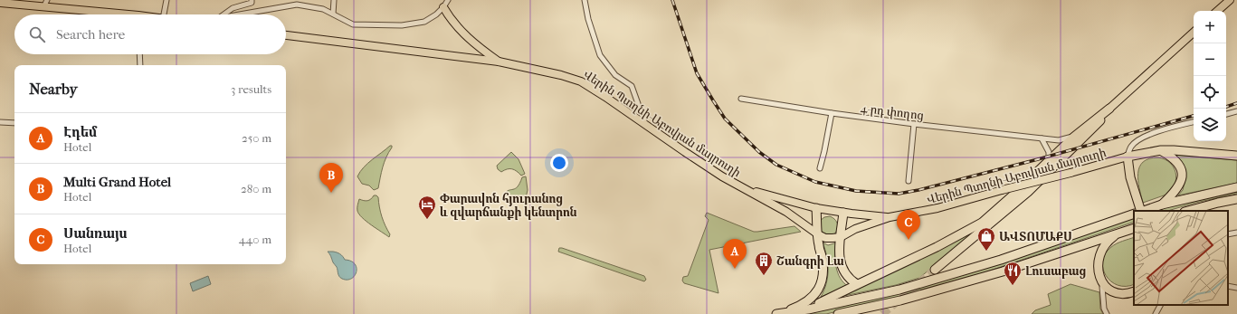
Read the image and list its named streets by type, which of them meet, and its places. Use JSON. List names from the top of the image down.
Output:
{
  "streets": {
    "main road": ["Վերին Պտղնի-Աբովյան մայրուղի"],
    "street": ["4-րդ փողոց"]
  },
  "places": {
    "hotel": ["Փարավոն հյուրանոց և զվարճանքի կենտրոն"],
    "shop": ["ԱՎՏՈՄԱՔՍ"],
    "building": ["Շանգրի Լա"],
    "restaurant": ["Լուսաբաց"]
  },
  "page": {
    "map_buttons": ["+", "−"],
    "search": "Search here",
    "heading": ["Nearby", "3 results"],
    "list": [
      {
        "mark": "A",
        "name": "Էդեմ",
        "note": "Hotel",
        "value": "250 m"
      },
      {
        "mark": "B",
        "name": "Multi Grand Hotel",
        "note": "Hotel",
        "value": "280 m"
      },
      {
        "mark": "C",
        "name": "Սանռայս",
        "note": "Hotel",
        "value": "440 m"
      }
    ],
    "pins": ["B", "C", "A"]
  }
}
